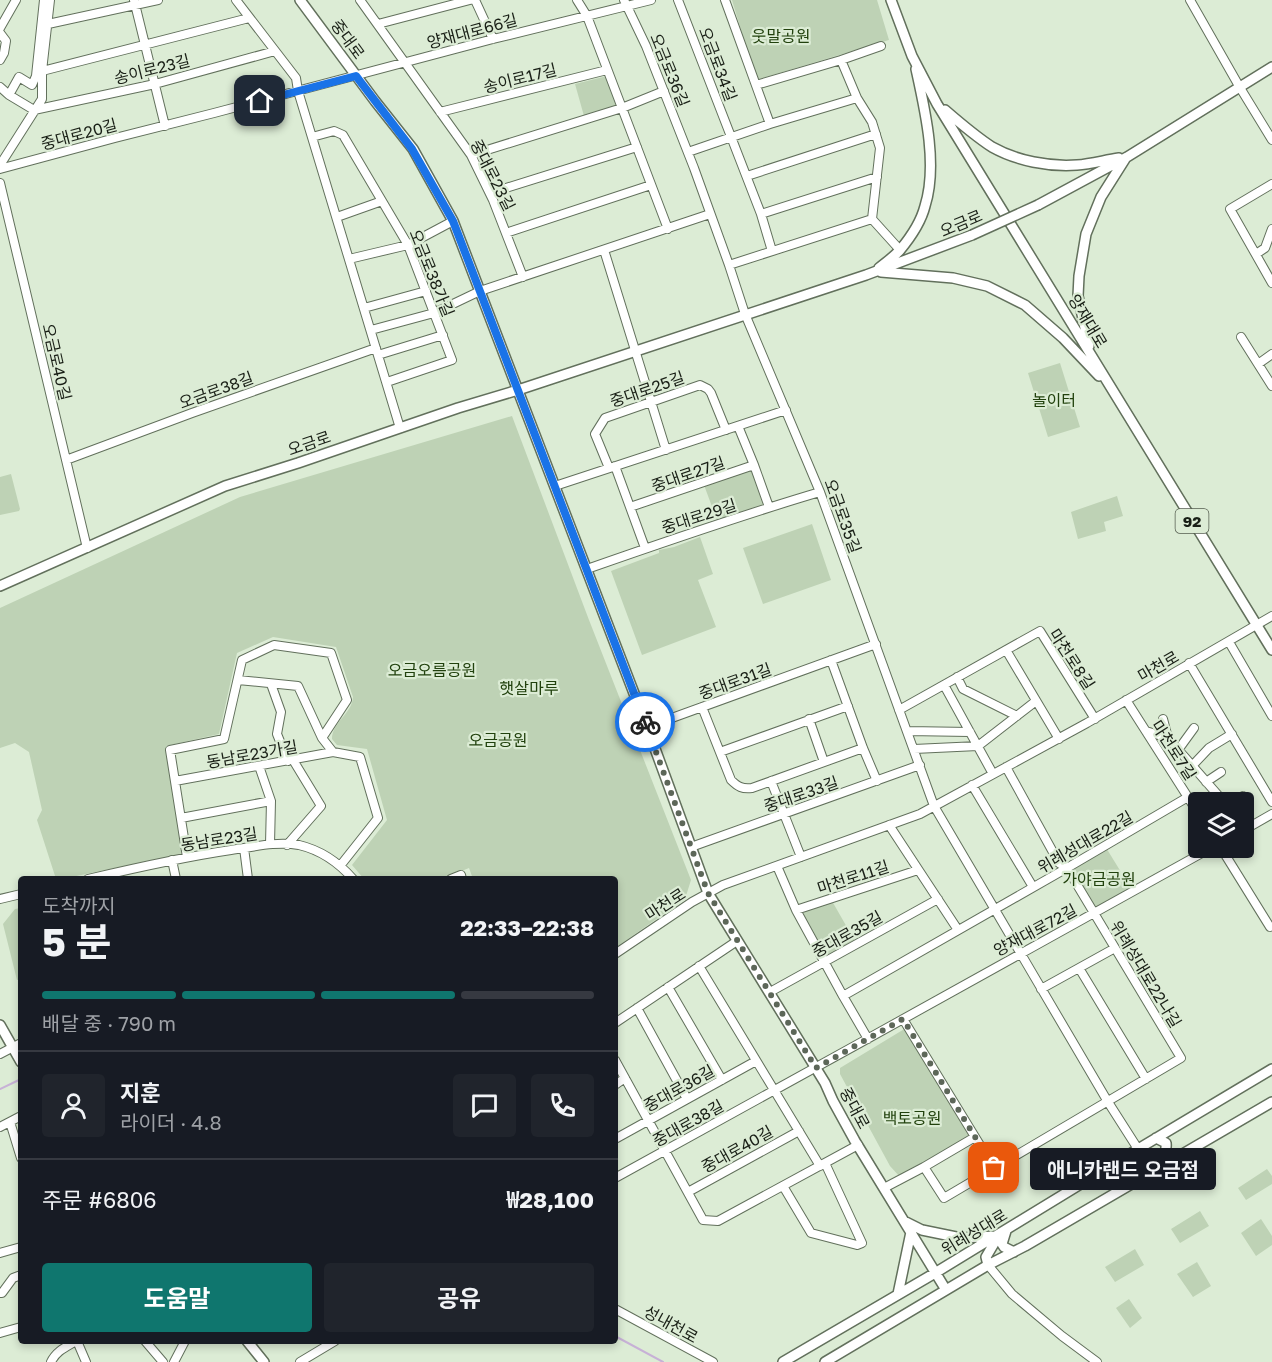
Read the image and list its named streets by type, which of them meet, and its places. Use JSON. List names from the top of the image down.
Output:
{
  "streets": {
    "main road": [
      "중대로",
      "오금로",
      "양재대로",
      "92",
      "위례성대로"
    ],
    "street": [
      "양재대로66길",
      "오금로34길",
      "송이로23길",
      "오금로36길",
      "송이로17길",
      "중대로20길",
      "중대로23길",
      "오금로38가길",
      "오금로40길",
      "중대로25길",
      "오금로38길",
      "중대로27길",
      "중대로29길",
      "오금로35길",
      "마천로8길",
      "마천로",
      "중대로31길",
      "마천로7길",
      "동남로23가길",
      "중대로33길",
      "동남로23길",
      "위례성대로22길",
      "마천로11길",
      "양재대로72길",
      "중대로35길",
      "위례성대로22나길",
      "중대로36길",
      "중대로38길",
      "중대로40길",
      "성내천로"
    ]
  },
  "crossings": [
    ["양재대로66길", "중대로"],
    ["양재대로66길", "오금로36길"],
    ["양재대로66길", "중대로20길"],
    ["양재대로66길", "중대로23길"],
    ["중대로", "중대로20길"],
    ["중대로", "오금로"],
    ["중대로", "중대로29길"],
    ["중대로", "마천로"],
    ["중대로", "중대로31길"],
    ["중대로", "중대로33길"],
    ["중대로", "양재대로72길"],
    ["중대로", "중대로35길"],
    ["중대로", "중대로38길"],
    ["중대로", "중대로40길"],
    ["중대로", "위례성대로"],
    ["오금로36길", "오금로"],
    ["오금로36길", "오금로35길"],
    ["송이로17길", "중대로23길"],
    ["오금로", "오금로40길"],
    ["오금로", "오금로35길"],
    ["오금로38가길", "오금로38길"],
    ["양재대로", "마천로"],
    ["오금로40길", "오금로38길"],
    ["중대로25길", "중대로27길"],
    ["중대로25길", "중대로29길"],
    ["중대로29길", "오금로35길"],
    ["오금로35길", "마천로8길"],
    ["오금로35길", "마천로"],
    ["오금로35길", "중대로31길"],
    ["오금로35길", "중대로33길"],
    ["마천로8길", "마천로"],
    ["마천로", "마천로7길"],
    ["마천로7길", "위례성대로22길"],
    ["동남로23가길", "동남로23길"],
    ["위례성대로22길", "위례성대로22나길"],
    ["양재대로72길", "위례성대로22나길"],
    ["양재대로72길", "중대로38길"],
    ["중대로36길", "중대로40길"],
    ["중대로38길", "중대로40길"]
  ],
  "parks": [
    "웃말공원",
    "놀이터",
    "오금오름공원",
    "햇살마루",
    "오금공원",
    "가야금공원",
    "백토공원"
  ],
  "places": ["애니카랜드 오금점"],
  "page": {
    "heading": ["5 분", "도착까지", "22:33–22:38"],
    "panel": [
      "지훈",
      "라이더 · 4.8",
      "주문 #6806",
      "₩28,100"
    ],
    "bar": "배달 중 · 790 m",
    "bubble": "애니카랜드 오금점",
    "buttons": ["도움말", "공유"]
  }
}
